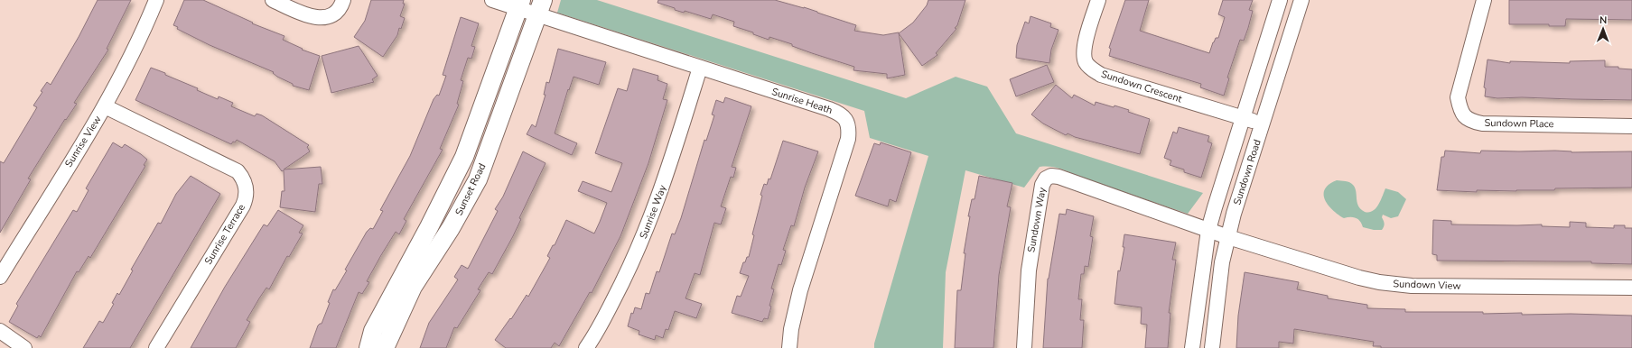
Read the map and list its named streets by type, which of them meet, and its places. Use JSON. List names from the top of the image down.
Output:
{
  "streets": {
    "street": [
      "Sundown Crescent",
      "Sunrise Heath",
      "Sundown Place",
      "Sunrise View",
      "Sundown Road",
      "Sunset Road",
      "Sunrise Way",
      "Sundown Way",
      "Sunrise Terrace",
      "Sundown View"
    ]
  },
  "crossings": [
    ["Sundown Crescent", "Sundown Road"],
    ["Sunrise Heath", "Sunset Road"],
    ["Sunrise Heath", "Sunrise Way"],
    ["Sunrise View", "Sunrise Terrace"],
    ["Sundown Road", "Sundown Way"],
    ["Sundown Road", "Sundown View"],
    ["Sundown Way", "Sundown View"]
  ],
  "north": "top"
}
